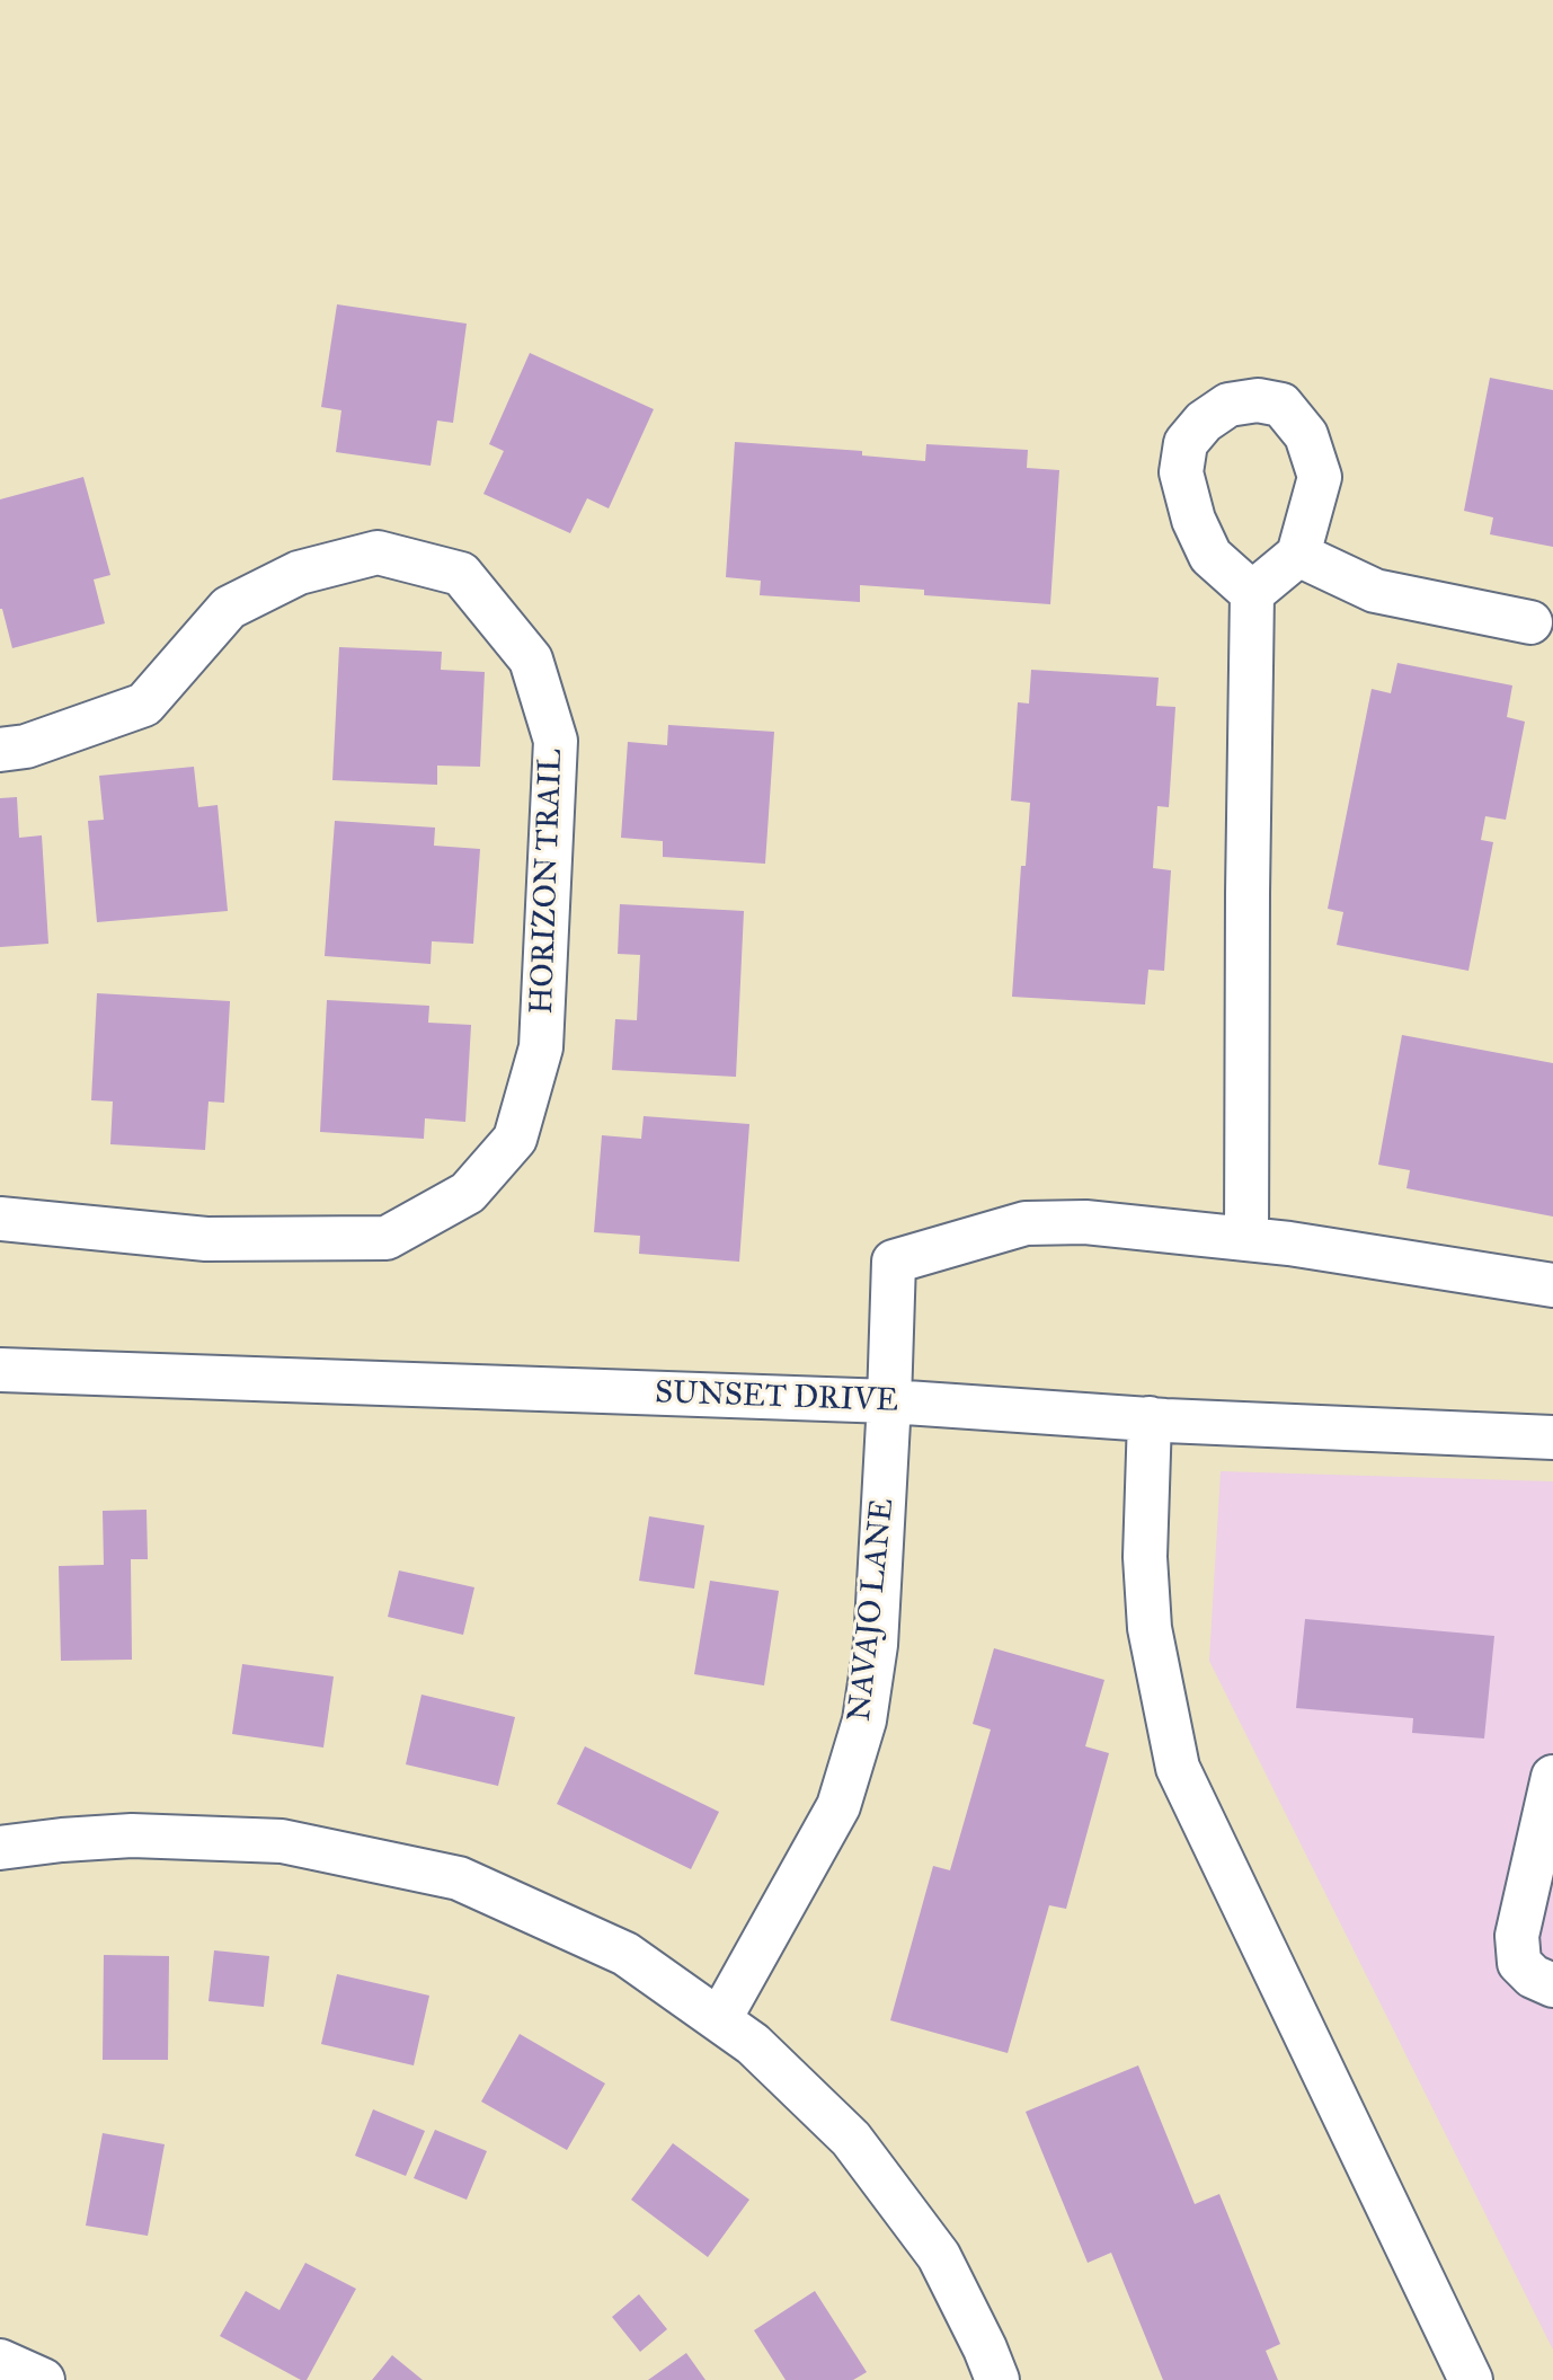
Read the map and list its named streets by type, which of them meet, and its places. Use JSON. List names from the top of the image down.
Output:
{
  "streets": {
    "street": ["HORIZON TRAIL", "SUNSET DRIVE", "NAVAJO LANE"]
  },
  "crossings": [
    ["SUNSET DRIVE", "NAVAJO LANE"]
  ]
}
